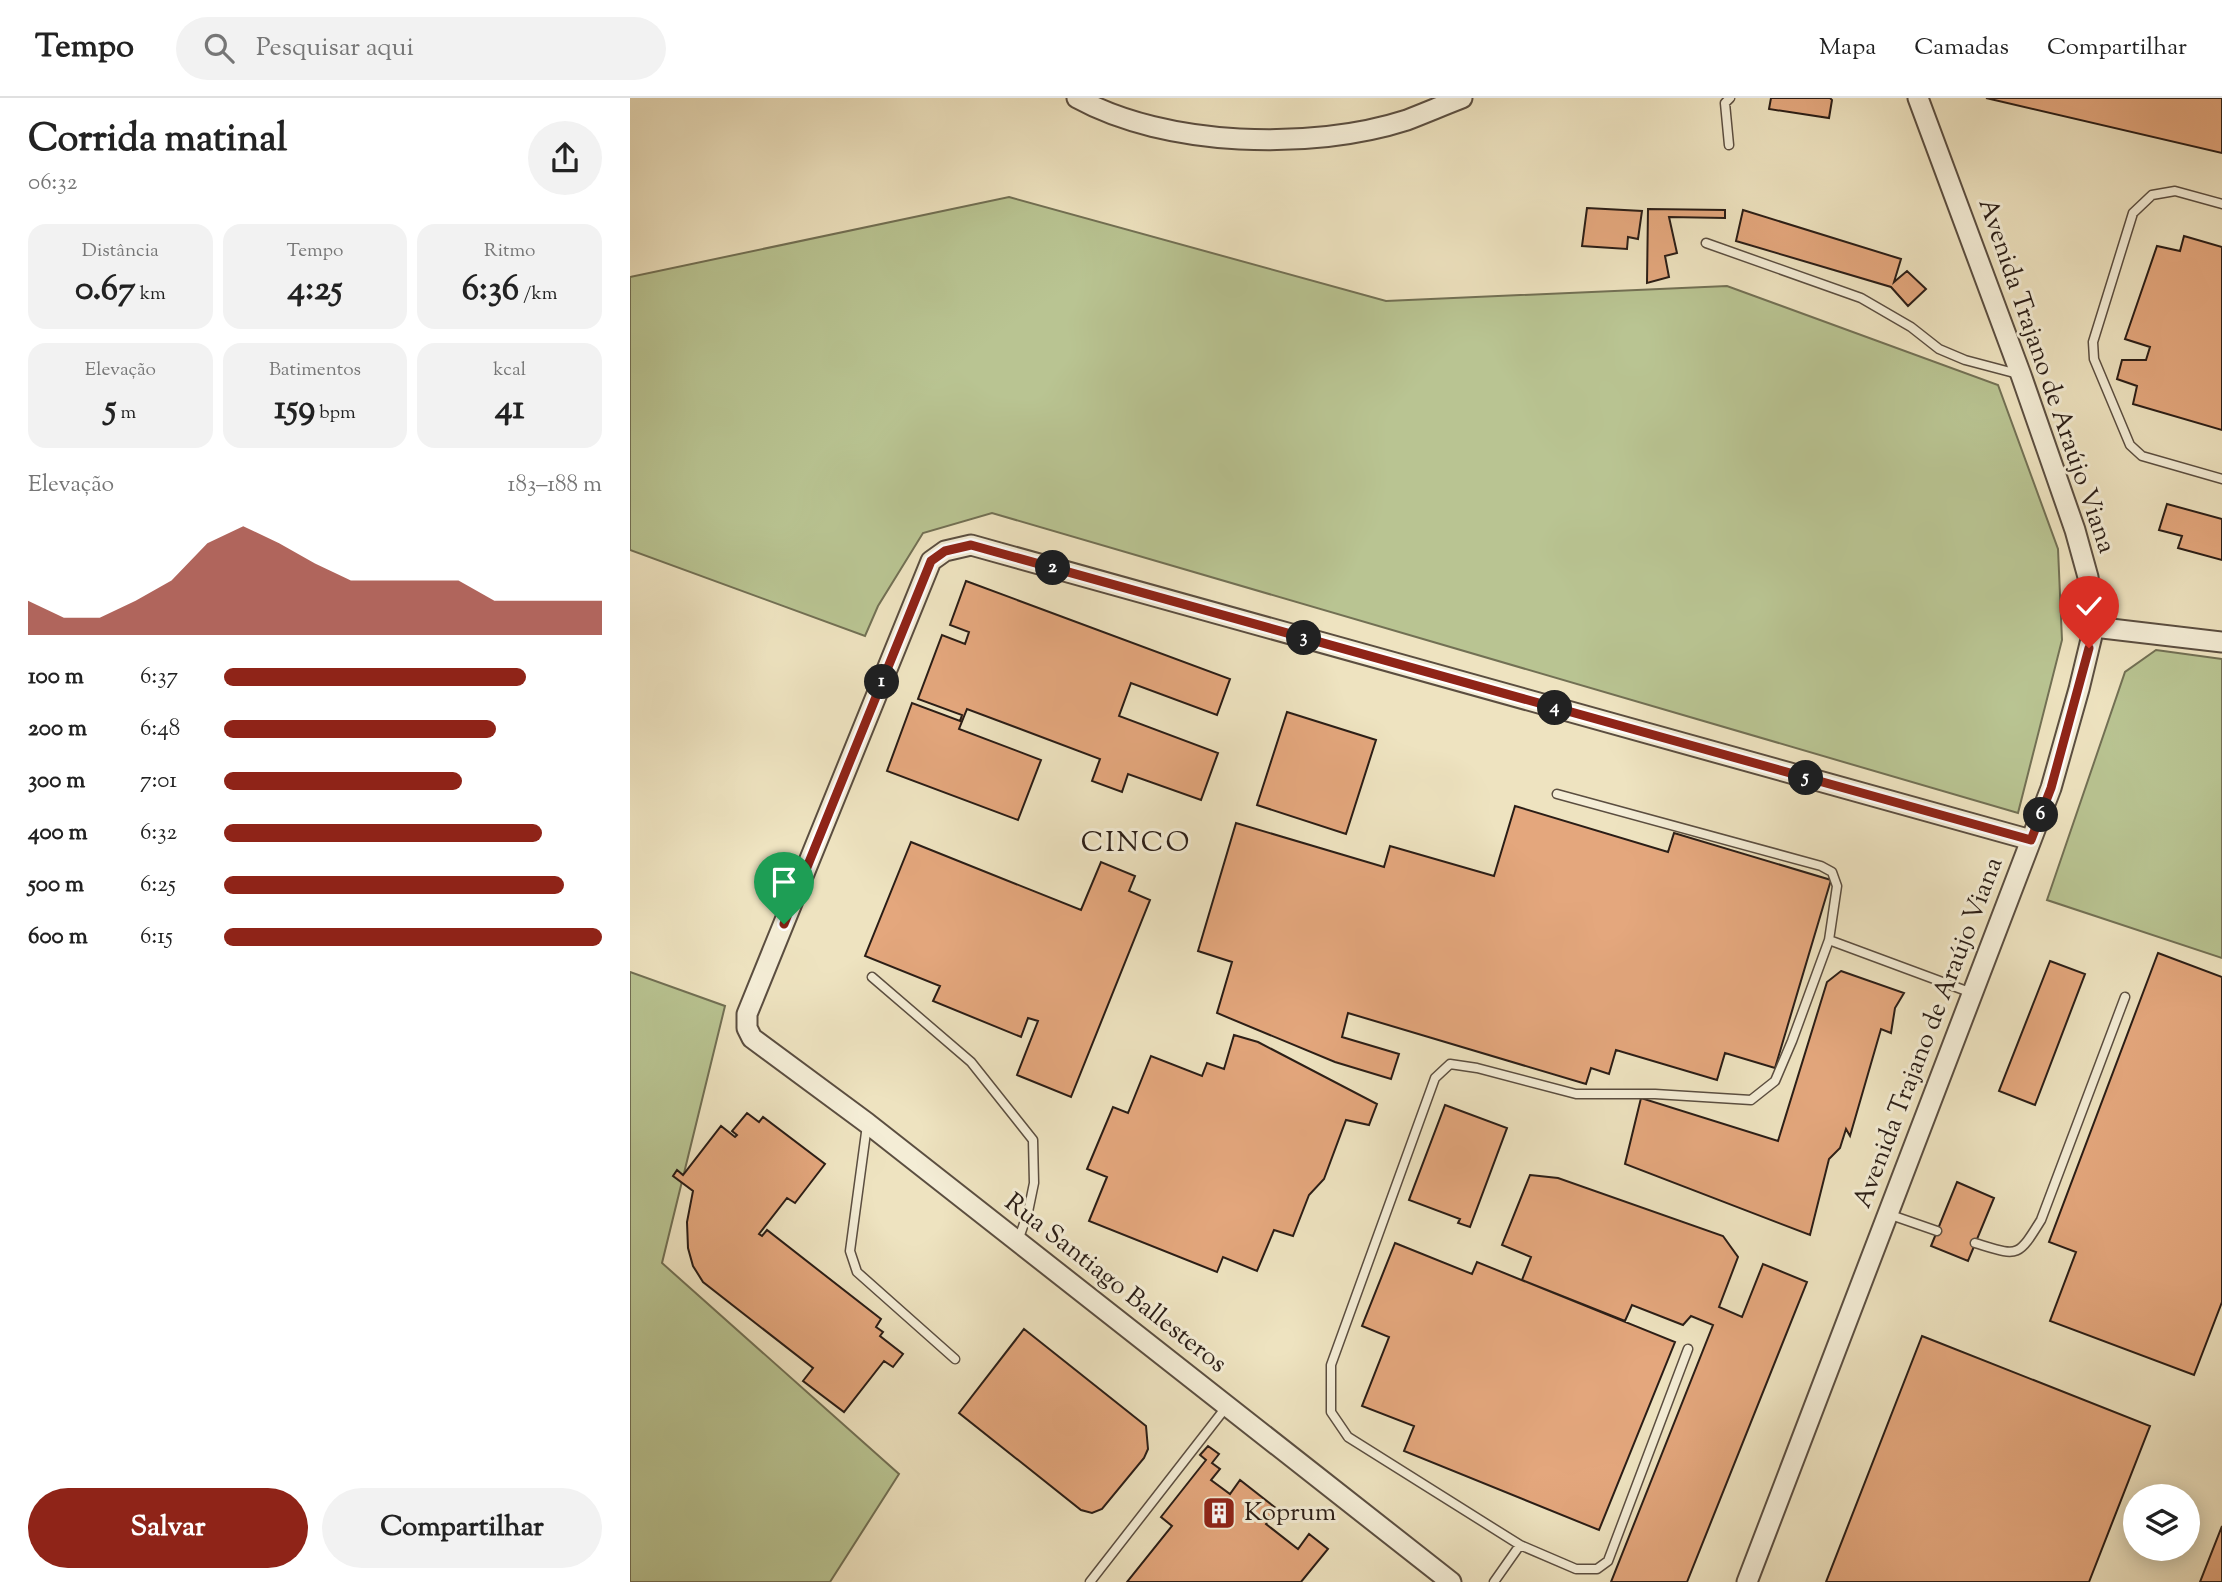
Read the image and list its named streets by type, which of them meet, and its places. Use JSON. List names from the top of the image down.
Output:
{
  "streets": {
    "street": ["Avenida Trajano de Araújo Viana", "Rua Santiago Ballesteros"]
  },
  "crossings": [
    ["Avenida Trajano de Araújo Viana", "Rua Santiago Ballesteros"]
  ],
  "districts": ["CINCO"],
  "places": {
    "building": ["Koprum"]
  },
  "page": {
    "header": "Tempo",
    "search": "Pesquisar aqui",
    "nav": ["Mapa", "Camadas", "Compartilhar"],
    "heading": ["Corrida matinal", "06:32"],
    "stats": [
      ["Distância", "0.67 km"],
      ["Tempo", "4:25"],
      ["Ritmo", "6:36 /km"],
      ["Elevação", "5 m"],
      ["Batimentos", "159 bpm"],
      ["kcal", "41"]
    ],
    "chart": ["Elevação", "183–188 m"],
    "pins": [
      "2",
      "3",
      "1",
      "4",
      "5",
      "6"
    ],
    "list": [
      {
        "name": "100 m",
        "note": "6:37"
      },
      {
        "name": "200 m",
        "note": "6:48"
      },
      {
        "name": "300 m",
        "note": "7:01"
      },
      {
        "name": "400 m",
        "note": "6:32"
      },
      {
        "name": "500 m",
        "note": "6:25"
      },
      {
        "name": "600 m",
        "note": "6:15"
      }
    ],
    "buttons": ["Salvar", "Compartilhar"]
  }
}
